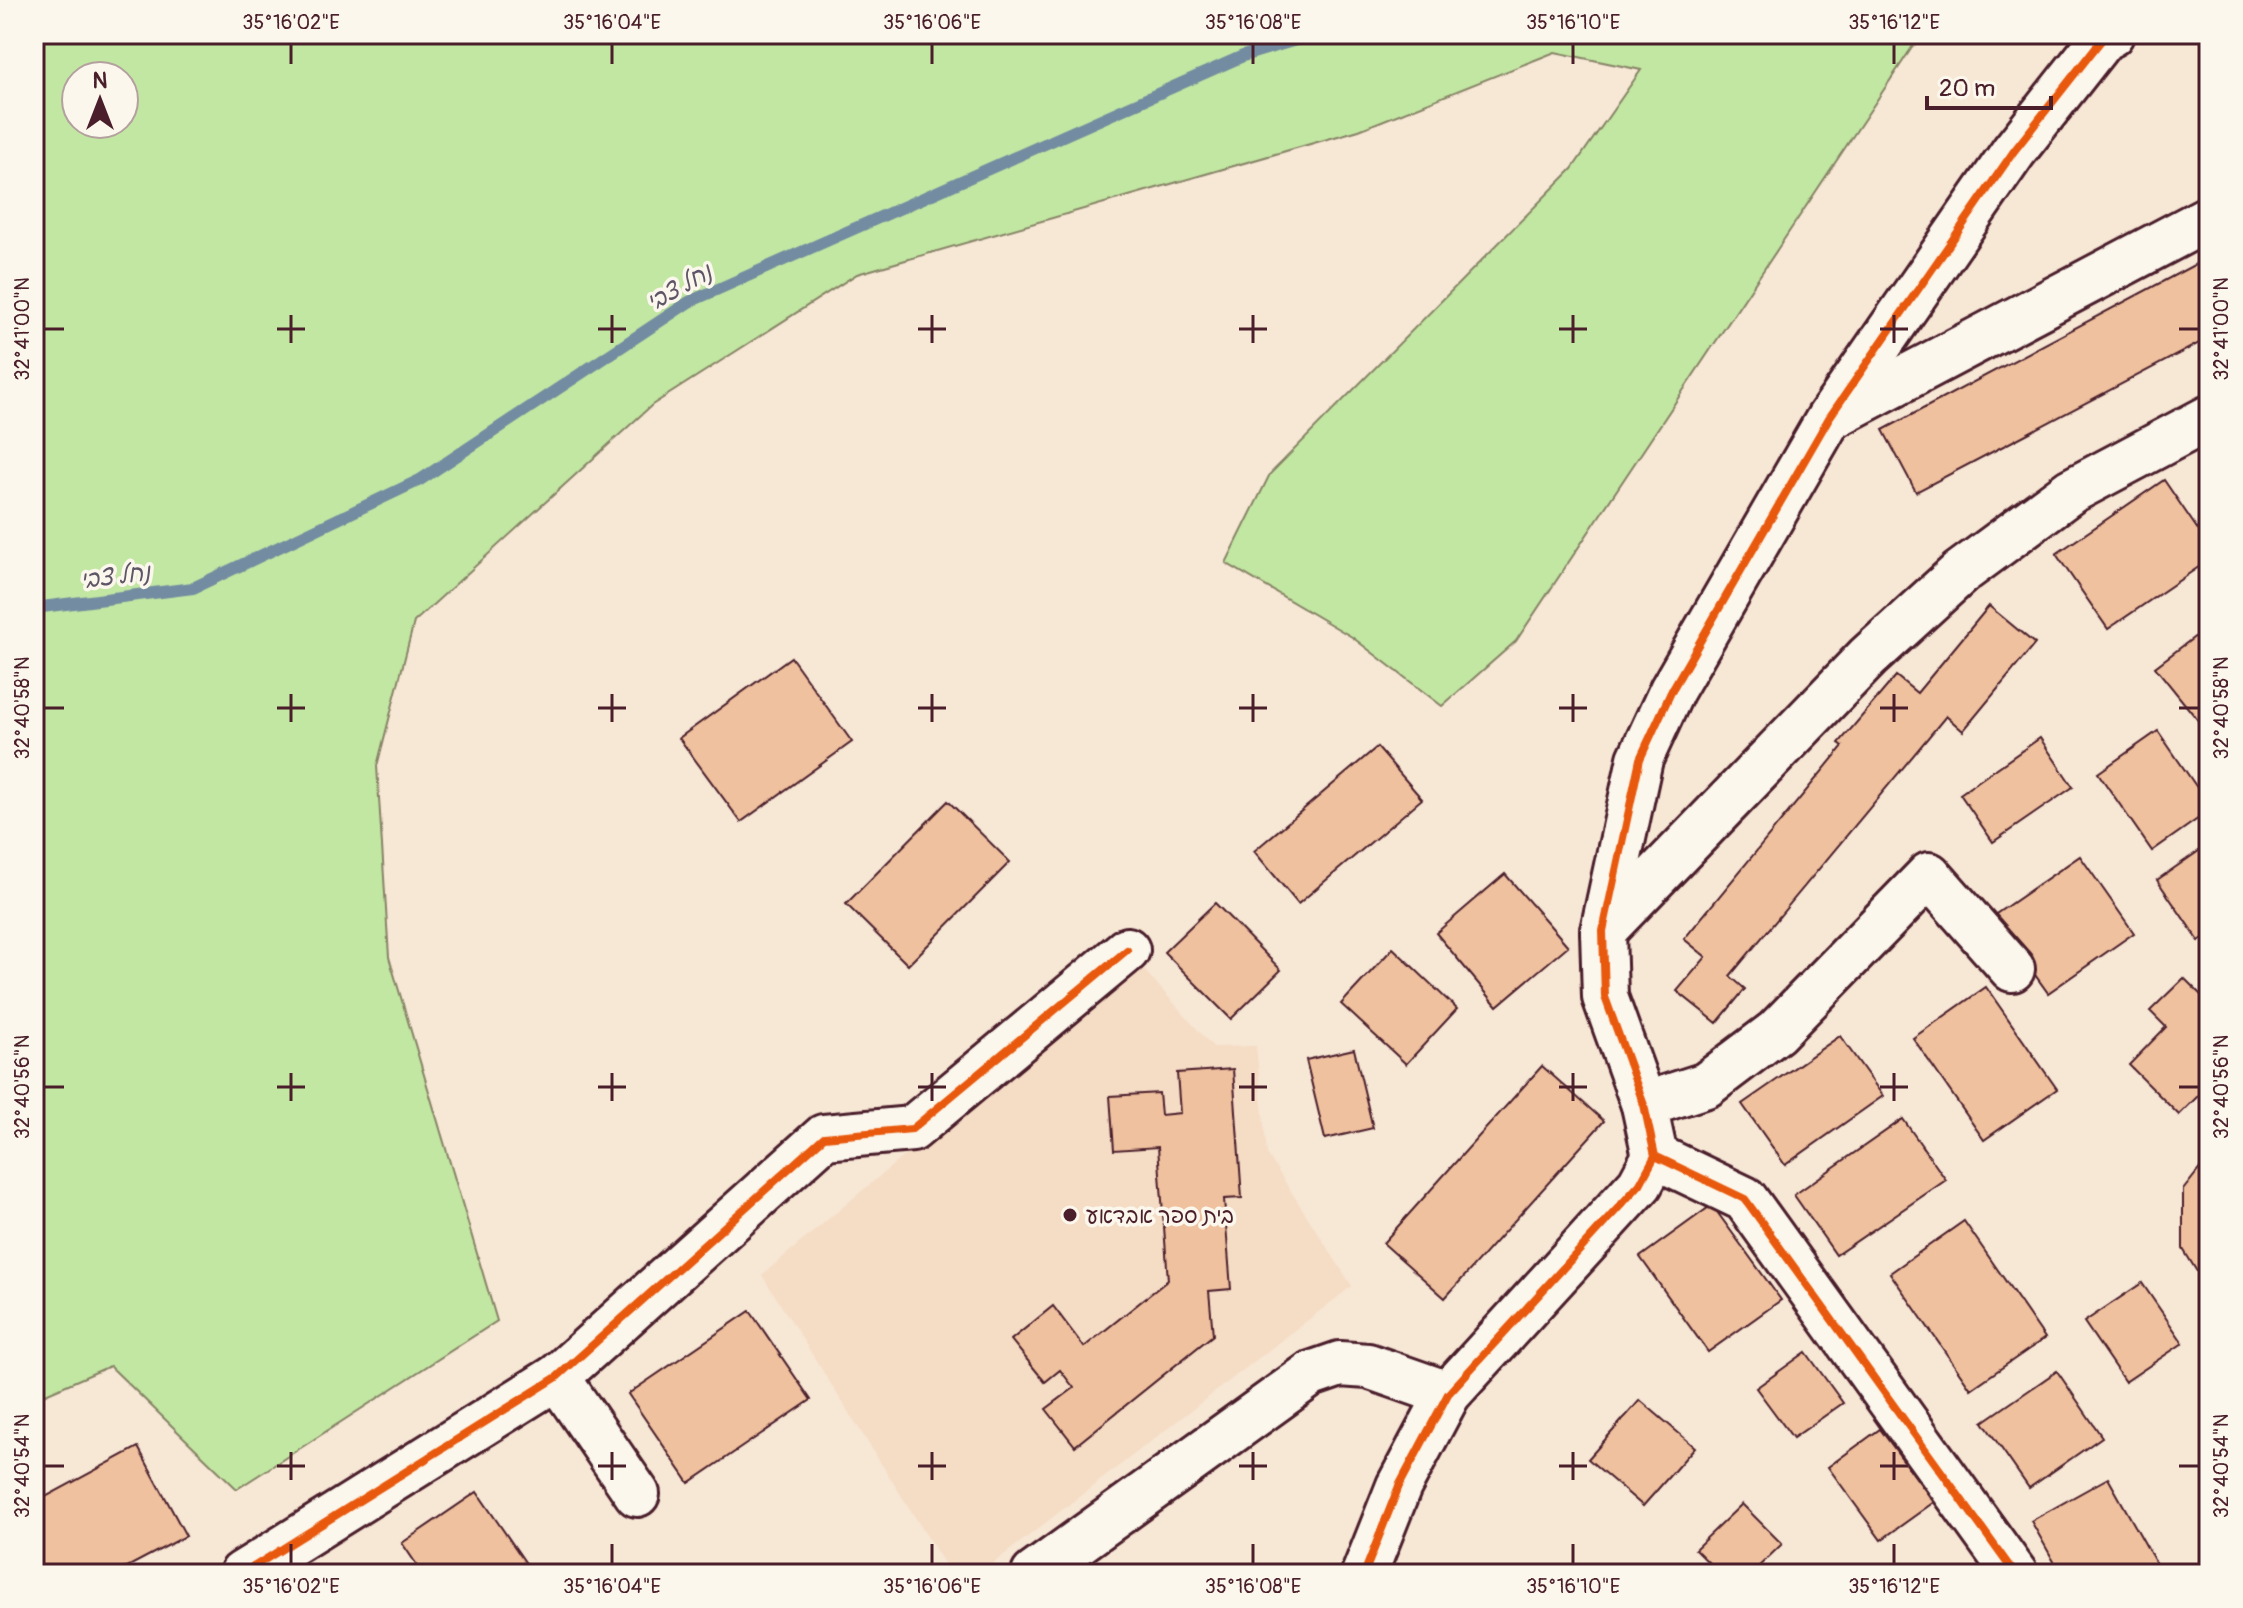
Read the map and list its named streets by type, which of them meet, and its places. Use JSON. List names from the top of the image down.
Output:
{
  "water": ["נחל צבי"],
  "places": ["בית ספר אבדאע"],
  "scale_bar": "20 m",
  "north": "top",
  "coordinates": [
    "35°16'02\"E",
    "35°16'04\"E",
    "35°16'06\"E",
    "35°16'08\"E",
    "35°16'10\"E",
    "35°16'12\"E",
    "32°41'00\"N",
    "32°40'58\"N",
    "32°40'56\"N",
    "32°40'54\"N"
  ]
}
